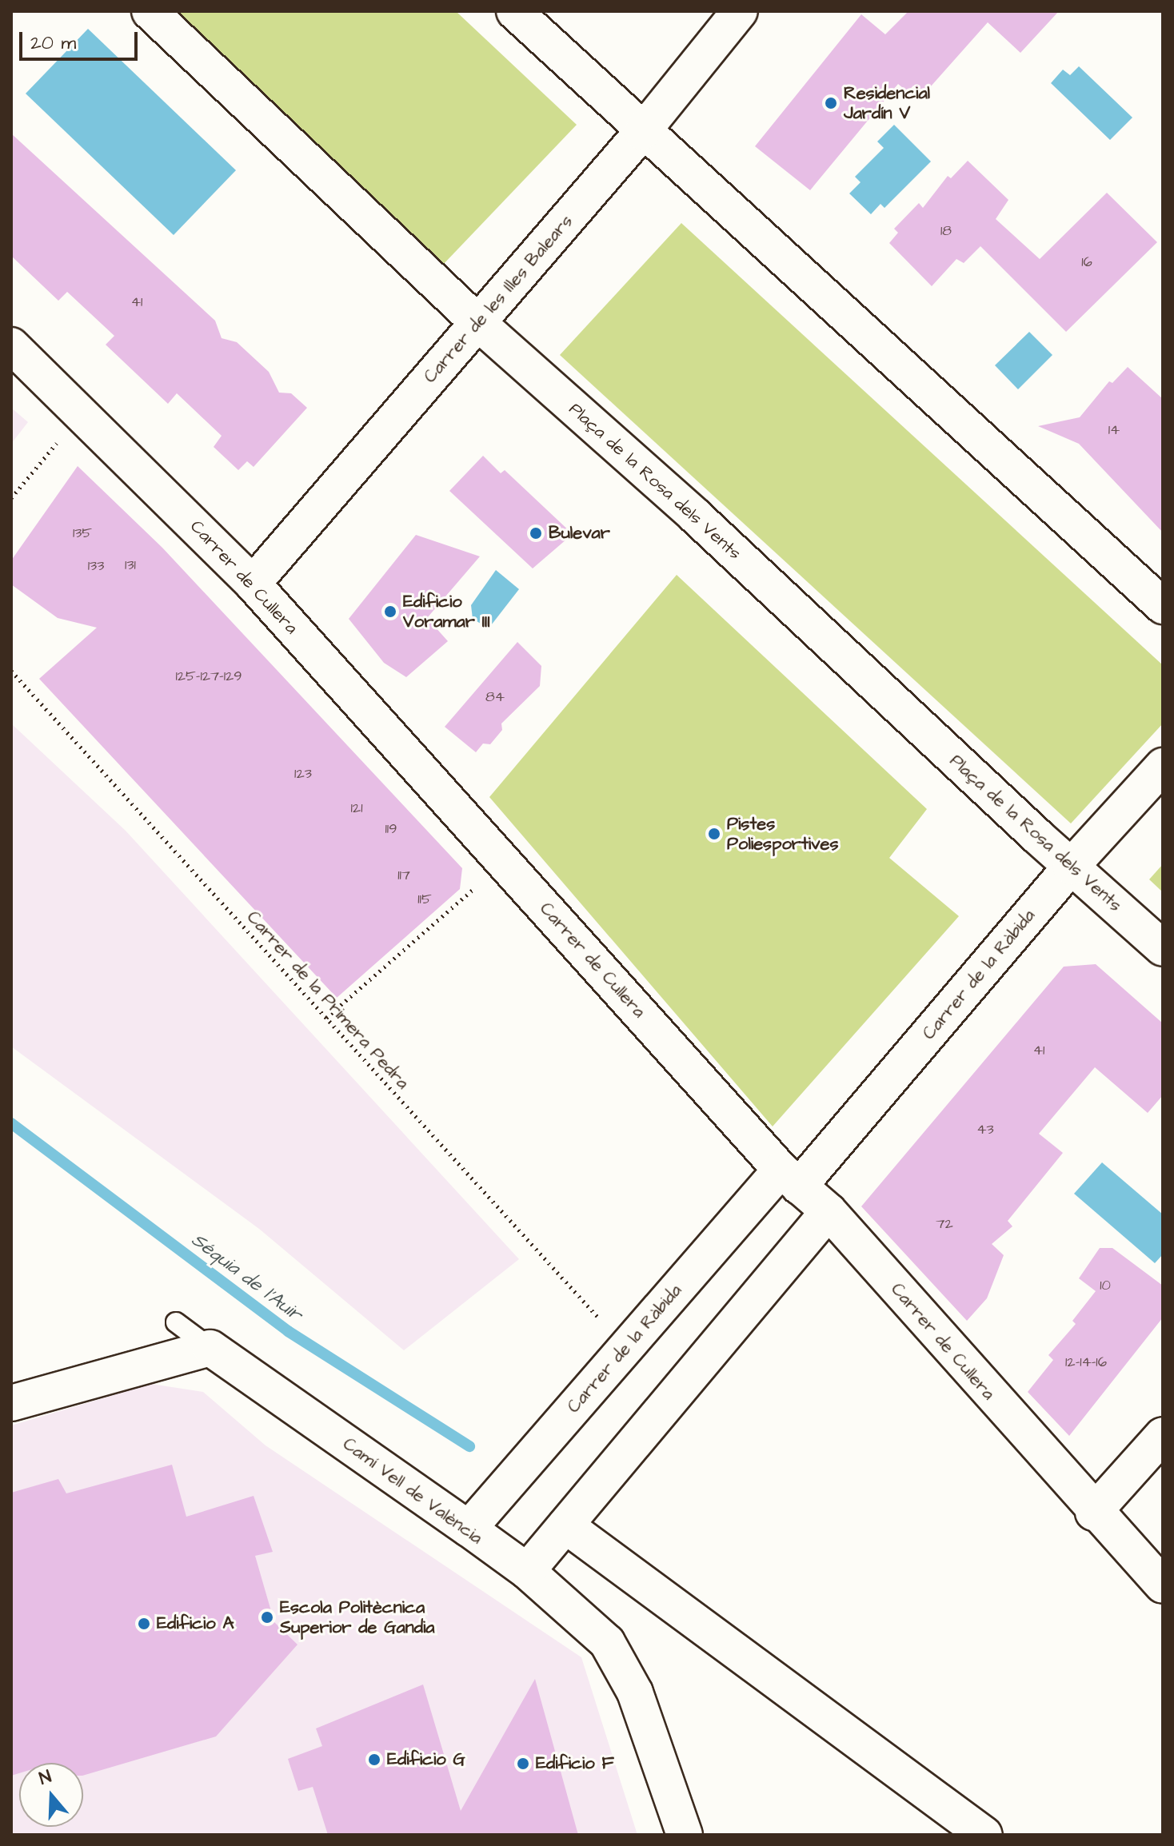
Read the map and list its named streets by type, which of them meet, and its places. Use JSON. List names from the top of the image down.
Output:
{
  "streets": {
    "street": [
      "Carrer de les Illes Balears",
      "Plaça de la Rosa dels Vents",
      "Carrer de Cullera",
      "Carrer de la Ràbida",
      "Camí Vell de València"
    ],
    "path": ["Carrer de la Primera Pedra"]
  },
  "crossings": [
    ["Carrer de les Illes Balears", "Plaça de la Rosa dels Vents"],
    ["Carrer de les Illes Balears", "Carrer de Cullera"],
    ["Plaça de la Rosa dels Vents", "Carrer de la Ràbida"],
    ["Carrer de Cullera", "Carrer de la Ràbida"],
    ["Carrer de la Ràbida", "Carrer de la Primera Pedra"],
    ["Carrer de la Ràbida", "Camí Vell de València"]
  ],
  "water": ["Séquia de l'Auir"],
  "places": [
    "Residencial Jardín V",
    "Bulevar",
    "Edificio Voramar III",
    "Pistes Poliesportives",
    "Escola Politècnica Superior de Gandia",
    "Edificio A",
    "Edificio G",
    "Edificio F"
  ],
  "house_numbers": [
    "18",
    "16",
    "41",
    "14",
    "135",
    "131",
    "133",
    "125-127-129",
    "84",
    "123",
    "121",
    "119",
    "117",
    "115",
    "41",
    "43",
    "72",
    "10",
    "12-14-16"
  ],
  "scale_bar": "20 m",
  "north": "top"
}
